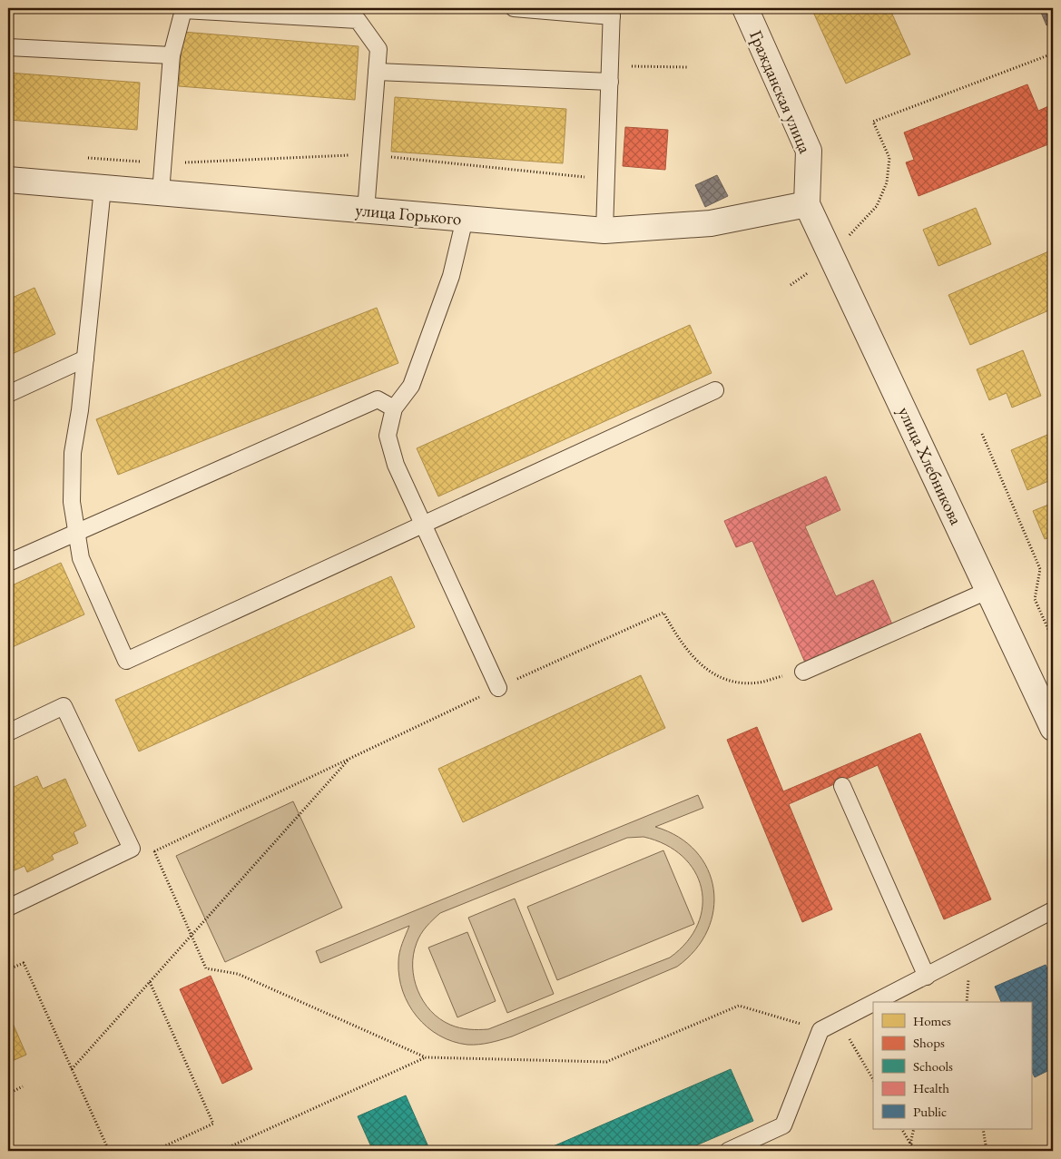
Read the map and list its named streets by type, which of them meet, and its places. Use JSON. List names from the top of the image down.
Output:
{
  "streets": {
    "street": ["Гражданская улица", "улица Горького", "улица Хлебникова"]
  },
  "crossings": [
    ["Гражданская улица", "улица Горького"],
    ["Гражданская улица", "улица Хлебникова"],
    ["улица Горького", "улица Хлебникова"]
  ],
  "legend": [
    "Homes",
    "Shops",
    "Schools",
    "Health",
    "Public"
  ]
}
